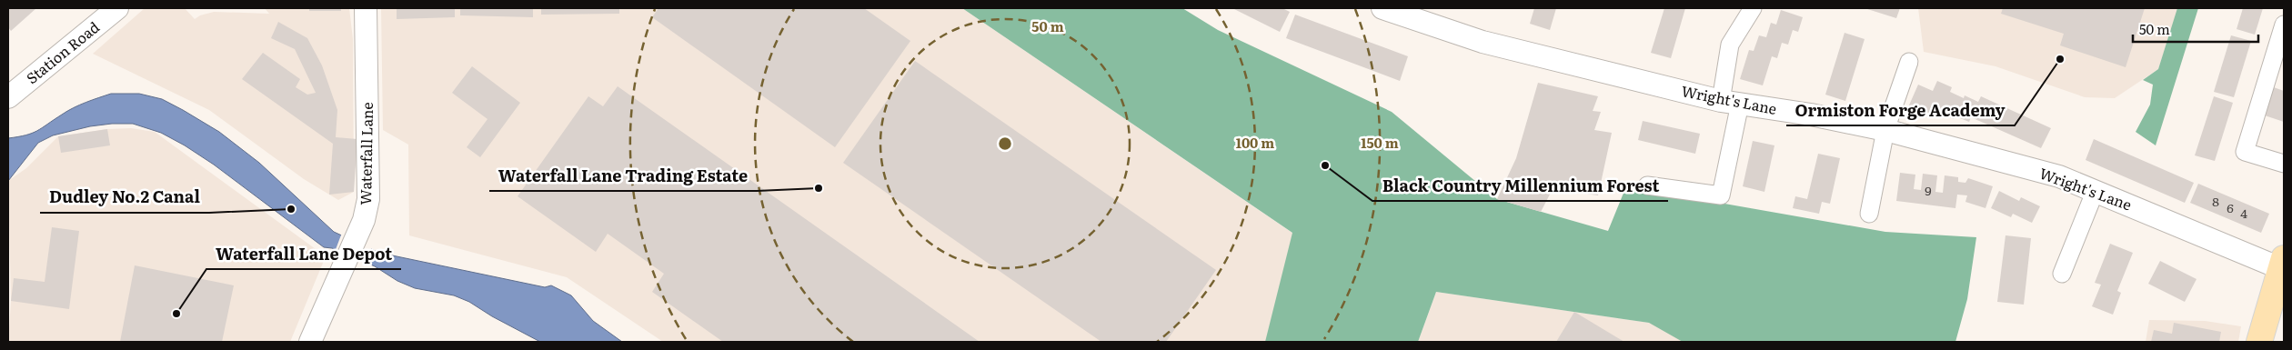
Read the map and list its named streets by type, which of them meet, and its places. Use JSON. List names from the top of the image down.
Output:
{
  "streets": {
    "street": ["Station Road", "Wright's Lane", "Waterfall Lane"]
  },
  "places": [
    "Ormiston Forge Academy",
    "Black Country Millennium Forest",
    "Waterfall Lane Trading Estate",
    "Dudley No.2 Canal",
    "Waterfall Lane Depot"
  ],
  "house_numbers": [
    "9",
    "8",
    "6",
    "4"
  ],
  "scale_bar": "50 m",
  "rings": ["50 m", "100 m", "150 m"]
}
